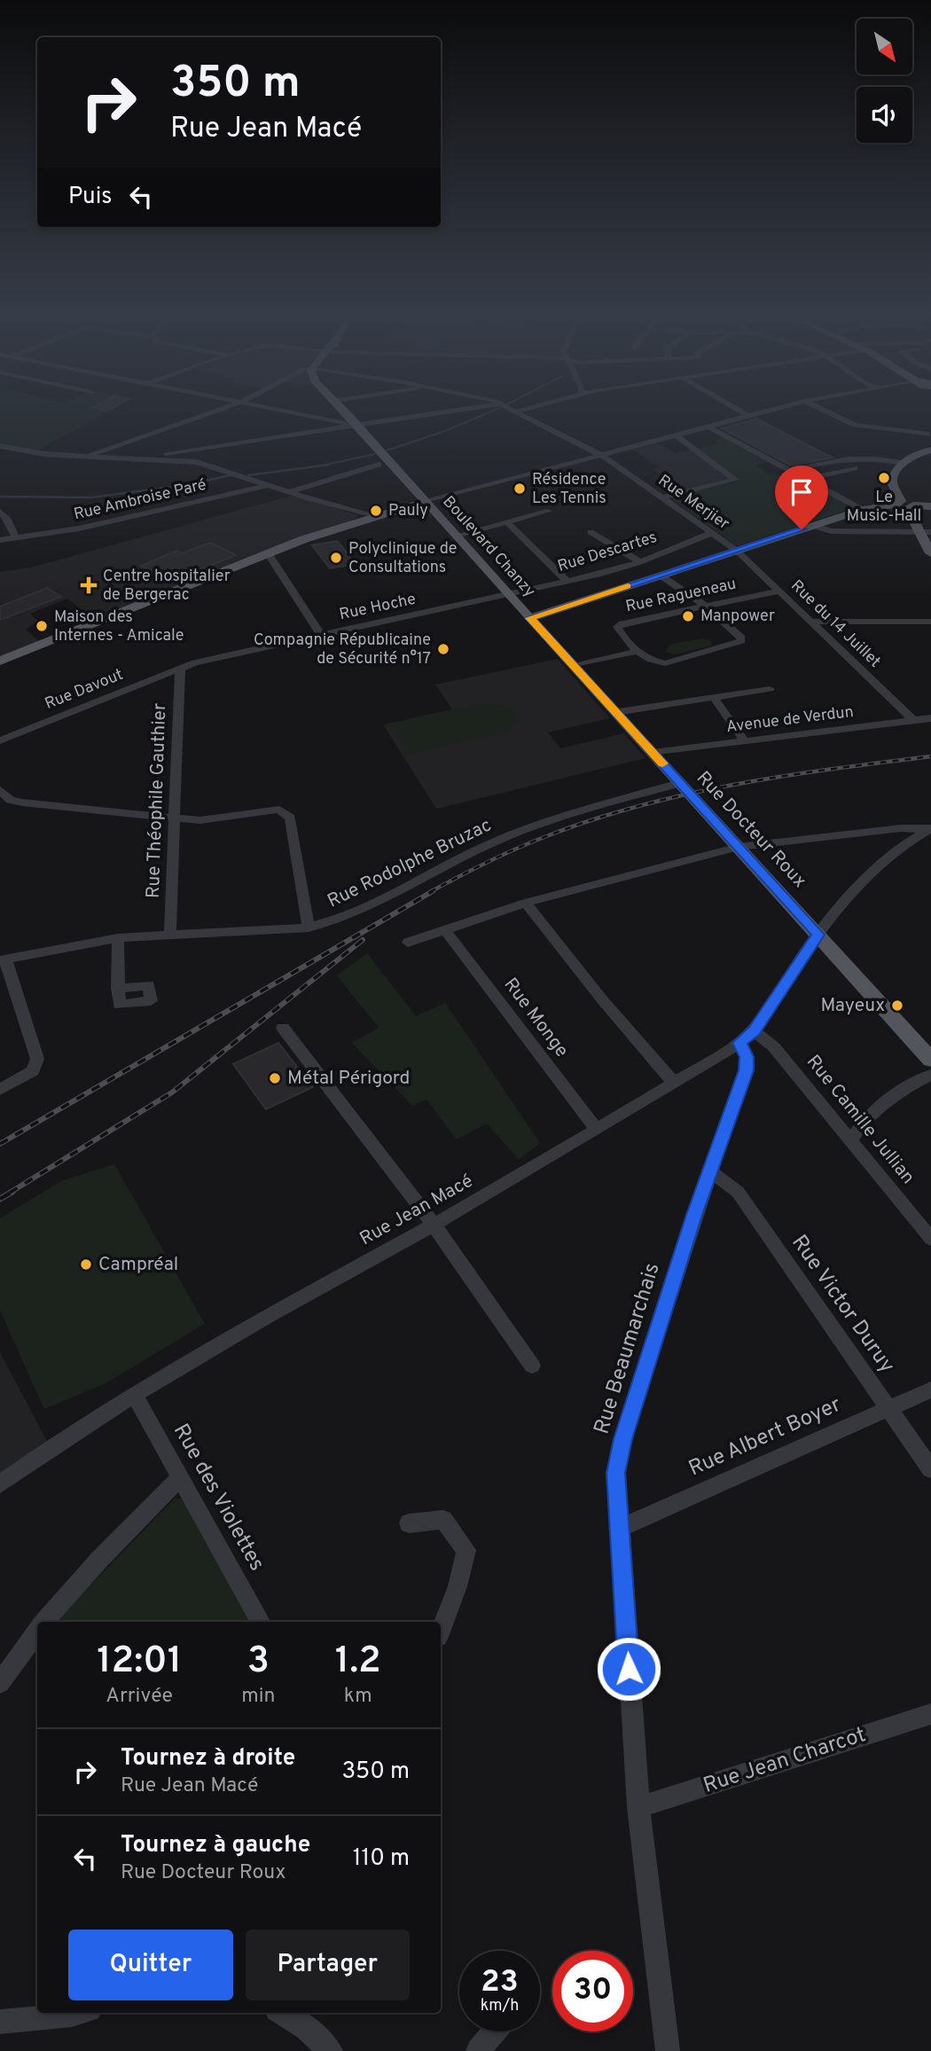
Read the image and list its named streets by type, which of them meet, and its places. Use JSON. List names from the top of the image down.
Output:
{
  "streets": {
    "main road": ["Boulevard Chanzy", "Rue Docteur Roux"],
    "street": [
      "Rue Ambroise Paré",
      "Rue Merjier",
      "Rue Descartes",
      "Rue Ragueneau",
      "Rue Hoche",
      "Rue du 14 Juillet",
      "Rue Davout",
      "Avenue de Verdun",
      "Rue Théophile Gauthier",
      "Rue Rodolphe Bruzac",
      "Rue Monge",
      "Rue Camille Jullian",
      "Rue Jean Macé",
      "Rue Victor Duruy",
      "Rue Beaumarchais",
      "Rue Albert Boyer",
      "Rue des Violettes",
      "Rue Jean Charcot"
    ]
  },
  "crossings": [
    ["Rue Merjier", "Rue Descartes"],
    ["Rue Merjier", "Rue du 14 Juillet"],
    ["Boulevard Chanzy", "Rue Descartes"],
    ["Boulevard Chanzy", "Rue Hoche"],
    ["Boulevard Chanzy", "Avenue de Verdun"],
    ["Boulevard Chanzy", "Rue Docteur Roux"],
    ["Rue Descartes", "Rue Hoche"],
    ["Rue Ragueneau", "Rue du 14 Juillet"],
    ["Rue Hoche", "Rue Davout"],
    ["Rue Hoche", "Rue Théophile Gauthier"],
    ["Rue du 14 Juillet", "Avenue de Verdun"],
    ["Rue Davout", "Rue Théophile Gauthier"],
    ["Avenue de Verdun", "Rue Docteur Roux"],
    ["Rue Théophile Gauthier", "Rue Rodolphe Bruzac"],
    ["Rue Docteur Roux", "Rue Rodolphe Bruzac"],
    ["Rue Docteur Roux", "Rue Jean Macé"],
    ["Rue Monge", "Rue Jean Macé"],
    ["Rue Camille Jullian", "Rue Jean Macé"],
    ["Rue Camille Jullian", "Rue Beaumarchais"],
    ["Rue Jean Macé", "Rue Beaumarchais"],
    ["Rue Jean Macé", "Rue des Violettes"],
    ["Rue Victor Duruy", "Rue Beaumarchais"],
    ["Rue Victor Duruy", "Rue Albert Boyer"],
    ["Rue Beaumarchais", "Rue Albert Boyer"],
    ["Rue Beaumarchais", "Rue Jean Charcot"]
  ],
  "places": {
    "other": [
      "Le Music-Hall",
      "Résidence Les Tennis",
      "Pauly",
      "Polyclinique de Consultations",
      "Manpower",
      "Maison des Internes - Amicale",
      "Compagnie Républicaine de Sécurité n°17",
      "Mayeux",
      "Métal Périgord",
      "Campréal"
    ],
    "health": ["Centre hospitalier de Bergerac"]
  },
  "north": "bottom right",
  "page": {
    "turn": ["350 m", "Rue Jean Macé"],
    "then": "Puis",
    "eta": [
      "12:01",
      "Arrivée",
      "3",
      "min",
      "1.2",
      "km"
    ],
    "list": [
      {
        "name": "Tournez à droite",
        "note": "Rue Jean Macé",
        "value": "350 m"
      },
      {
        "name": "Tournez à gauche",
        "note": "Rue Docteur Roux",
        "value": "110 m"
      }
    ],
    "buttons": ["Quitter", "Partager"],
    "speed": "23 km/h",
    "limit": "30"
  }
}
